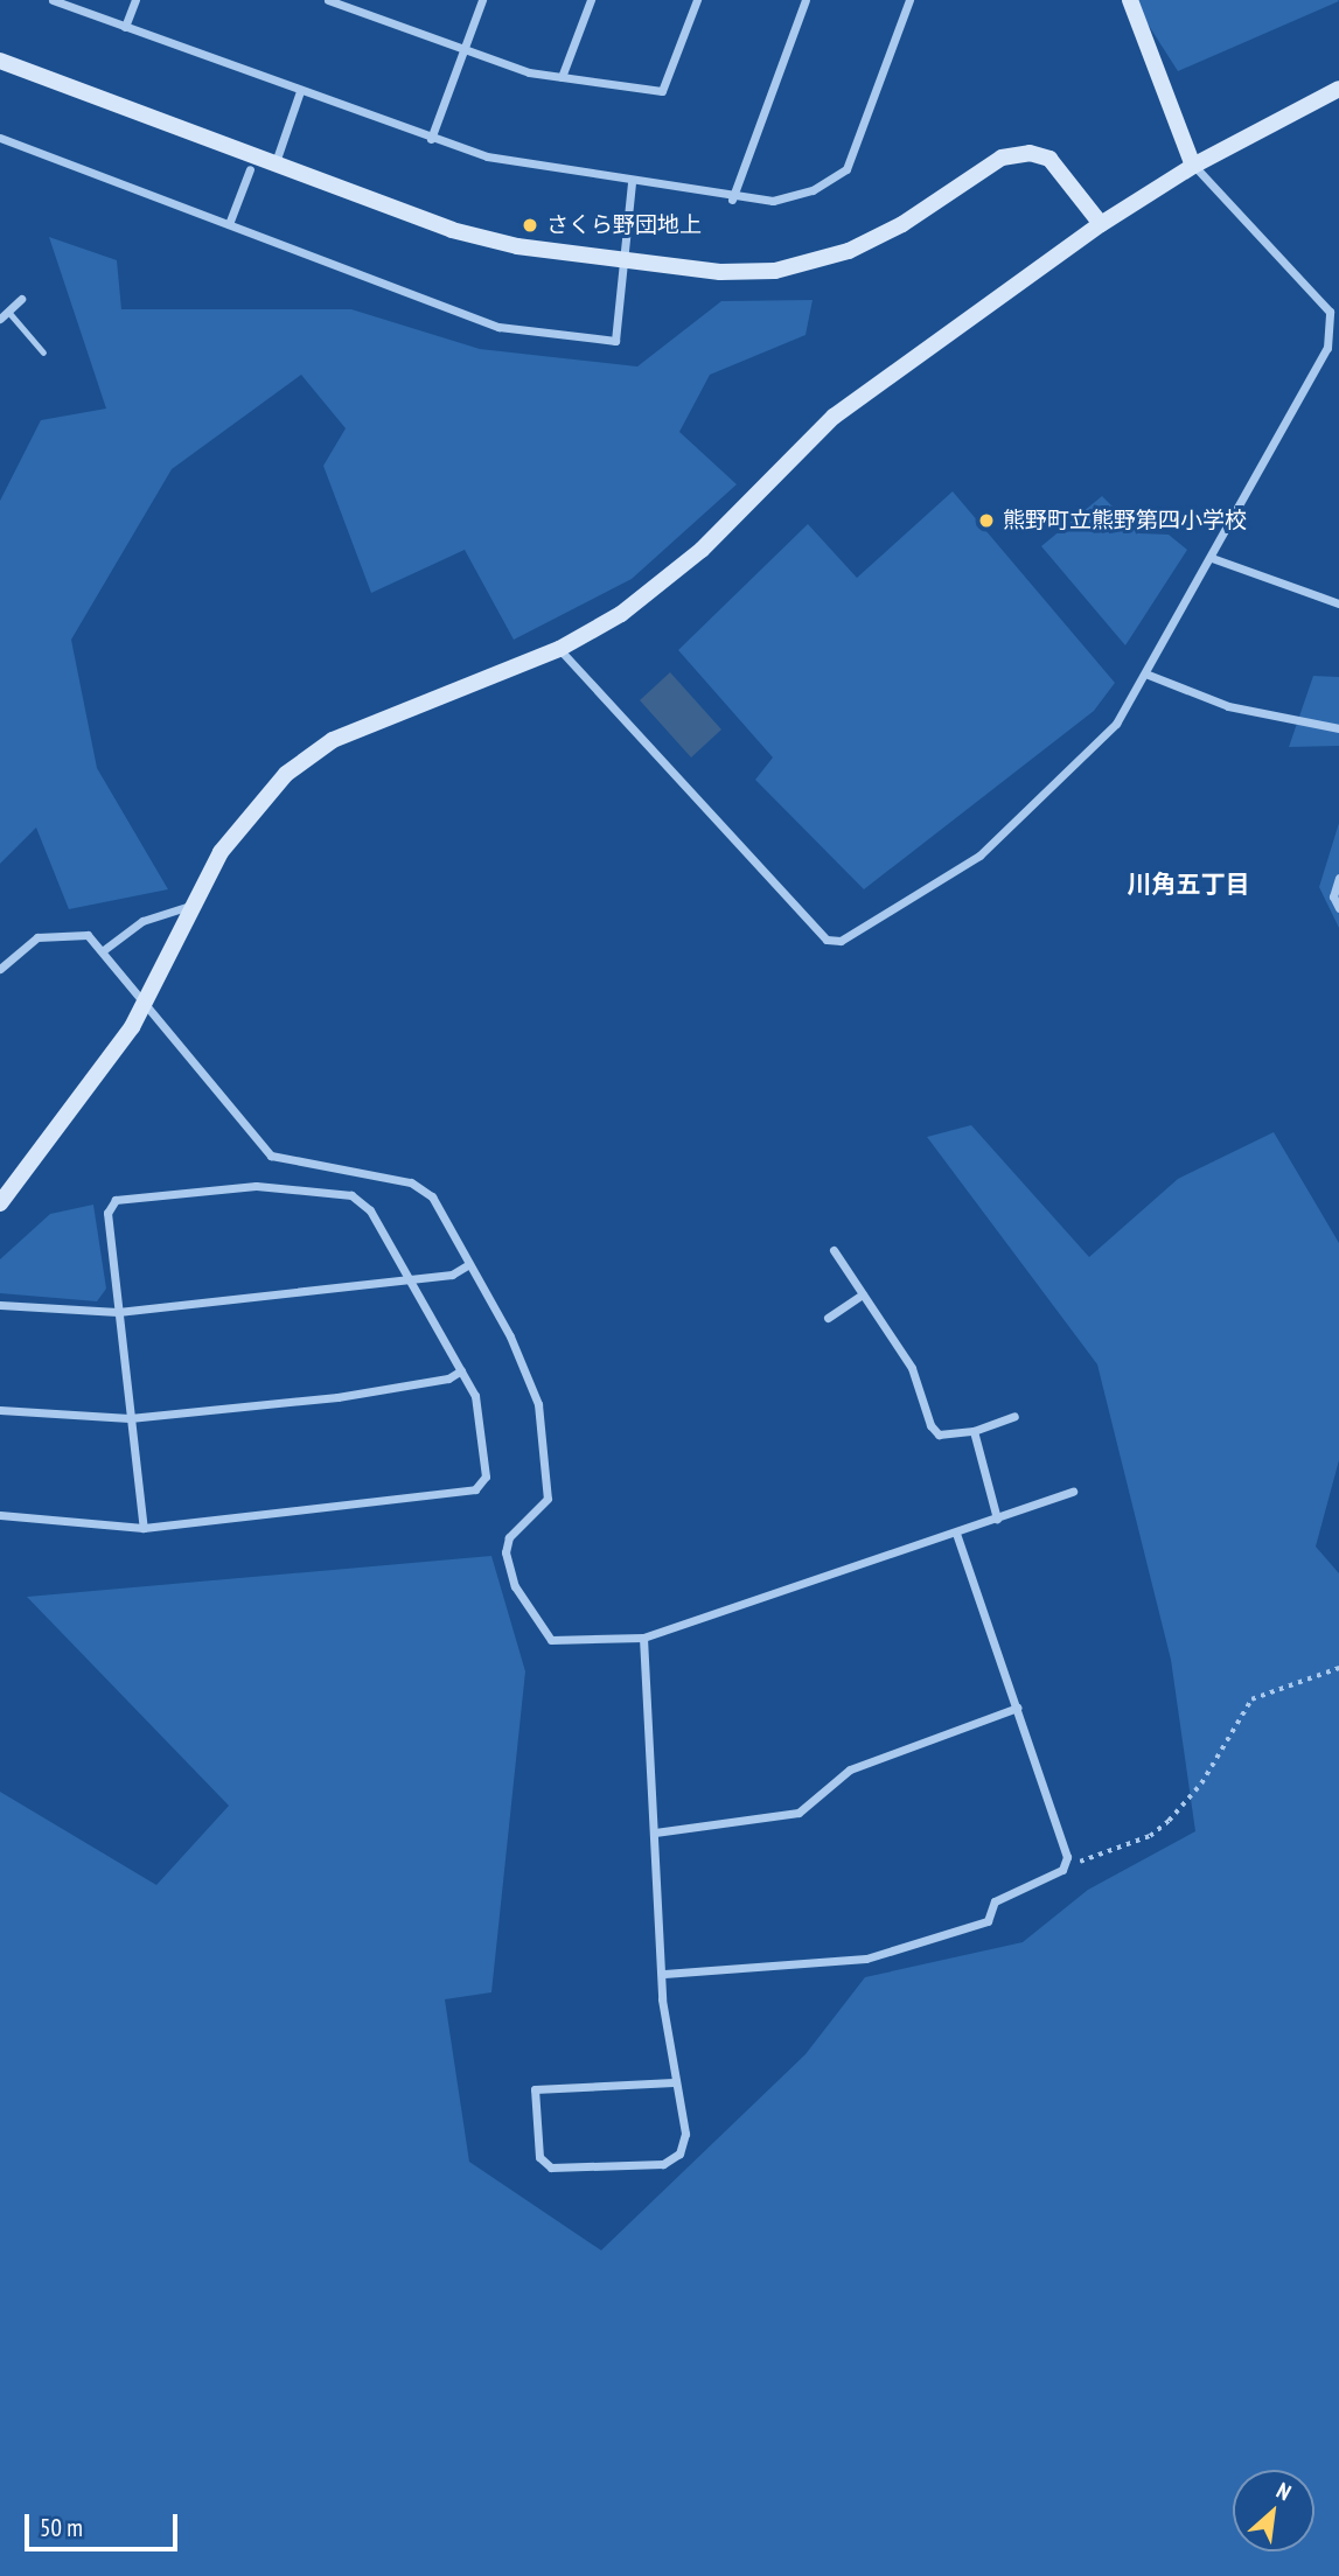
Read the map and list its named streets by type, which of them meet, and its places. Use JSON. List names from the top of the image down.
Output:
{
  "districts": ["川角五丁目"],
  "places": ["さくら野団地上", "熊野町立熊野第四小学校"],
  "scale_bar": "50 m",
  "north": "top right"
}
